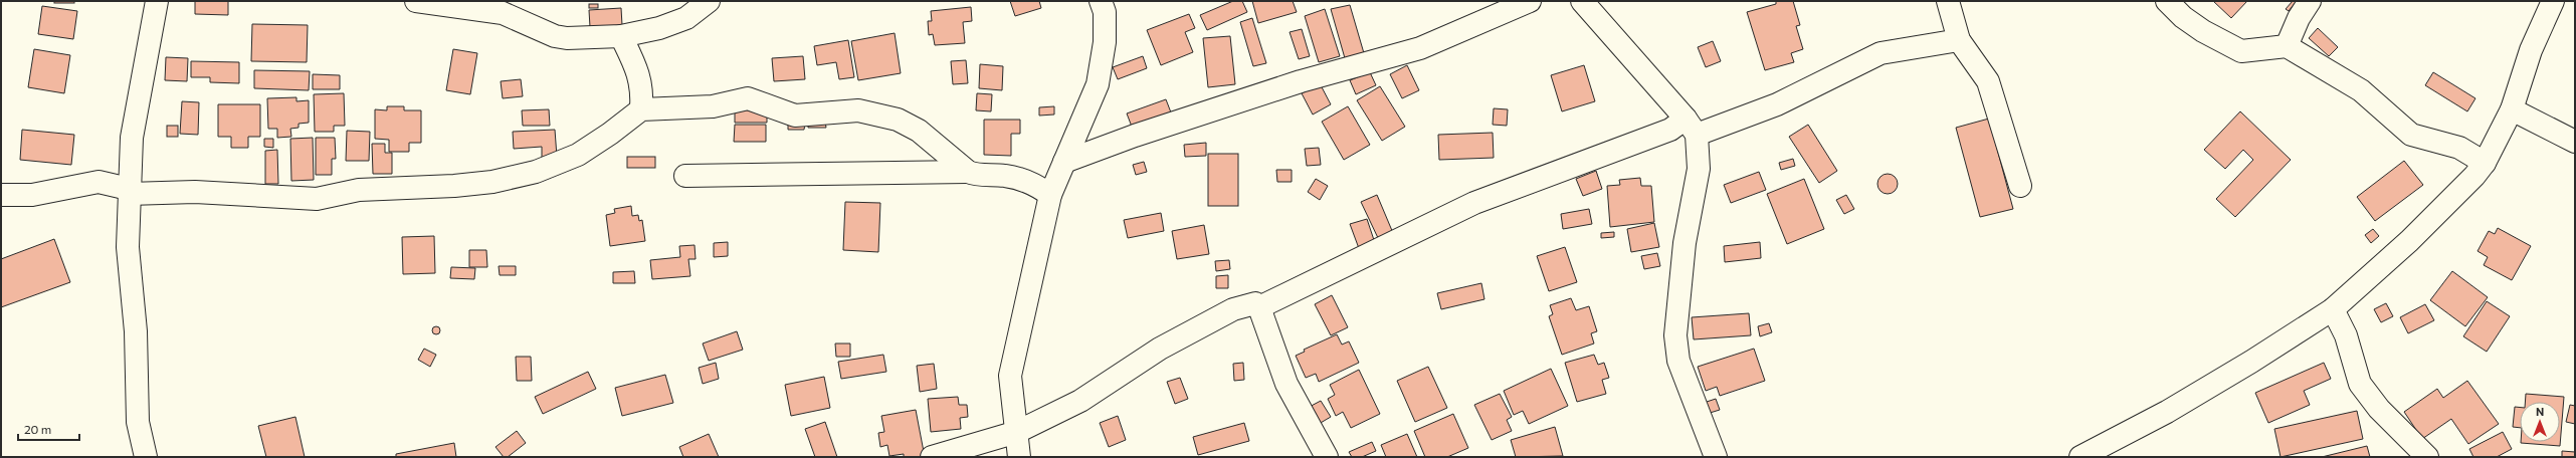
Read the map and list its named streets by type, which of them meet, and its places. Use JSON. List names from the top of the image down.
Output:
{
  "scale_bar": "20 m",
  "north": "top"
}
